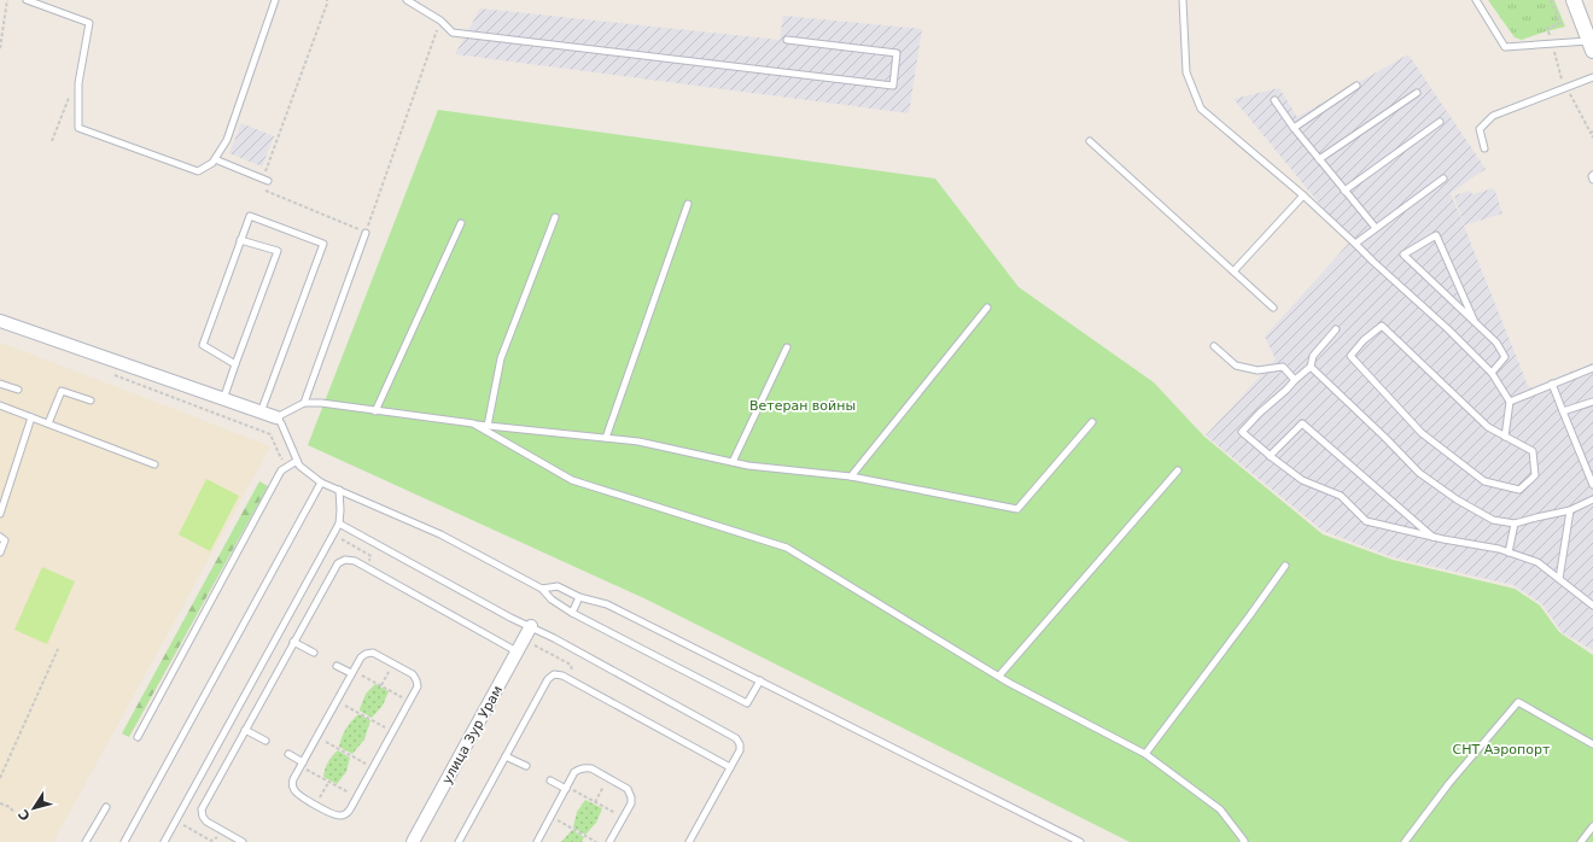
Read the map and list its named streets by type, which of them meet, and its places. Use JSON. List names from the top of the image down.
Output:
{
  "streets": {
    "street": ["улица Зур Урам"]
  },
  "parks": ["Ветеран войны", "СНТ Аэропорт"],
  "north": "bottom left"
}
